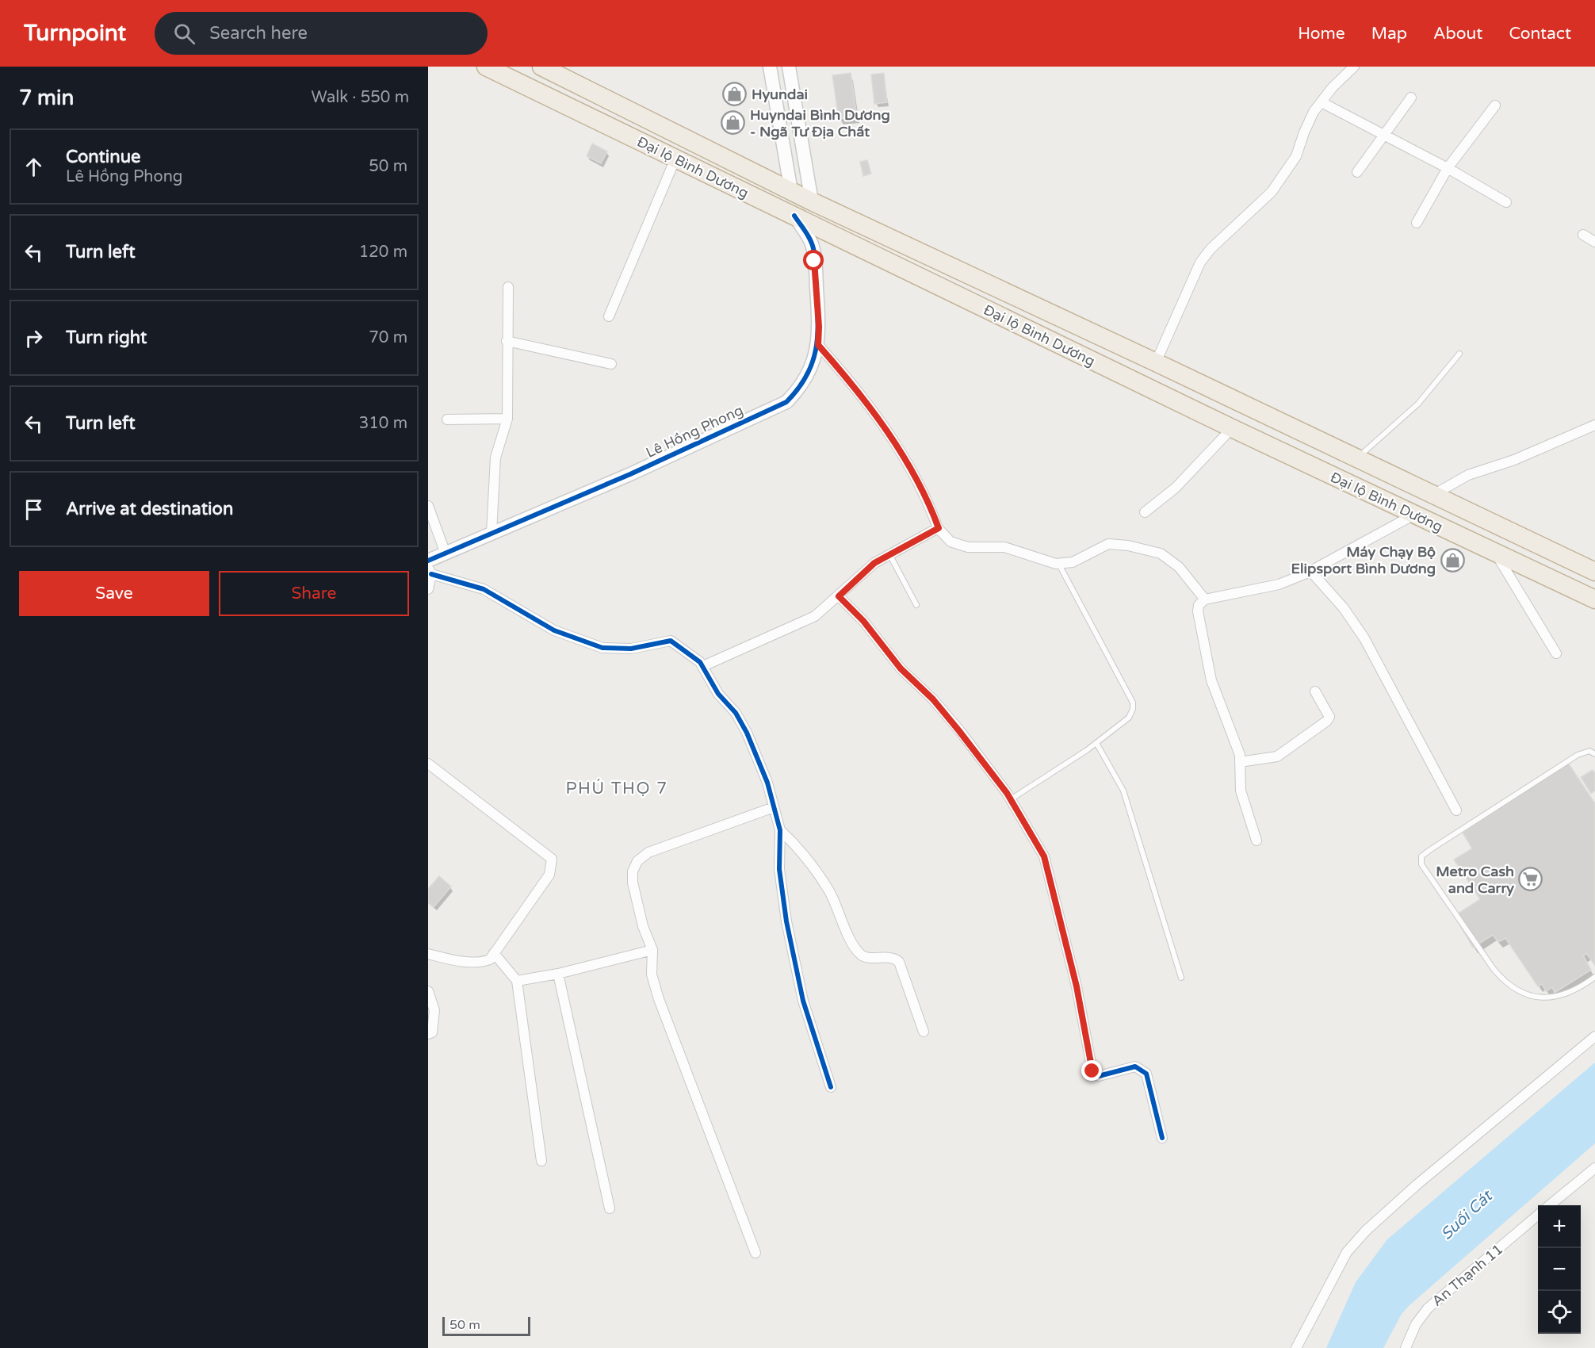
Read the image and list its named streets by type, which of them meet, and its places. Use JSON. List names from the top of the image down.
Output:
{
  "streets": {
    "highway": ["Đại lộ Bình Dương"],
    "street": ["Lê Hồng Phong", "An Thạnh 11"]
  },
  "crossings": [
    ["Đại lộ Bình Dương", "Lê Hồng Phong"]
  ],
  "districts": ["PHÚ THỌ 7"],
  "water": ["Suối Cát"],
  "places": {
    "shop": ["Hyundai", "Huyndai Bình Dương - Ngã Tư Địa Chất", "Máy Chạy Bộ Elipsport Bình Dương"],
    "supermarket": ["Metro Cash and Carry"]
  },
  "scale_bar": "50 m",
  "page": {
    "header": "Turnpoint",
    "search": "Search here",
    "nav": [
      "Home",
      "Map",
      "About",
      "Contact"
    ],
    "heading": ["7 min", "Walk · 550 m"],
    "list": [
      ["Continue", "Lê Hồng Phong", "50 m"],
      ["Turn left", "120 m"],
      ["Turn right", "70 m"],
      ["Turn left", "310 m"],
      "Arrive at destination"
    ],
    "buttons": ["Save", "Share"],
    "map_buttons": ["+", "−"],
    "scale": "50 m"
  }
}
